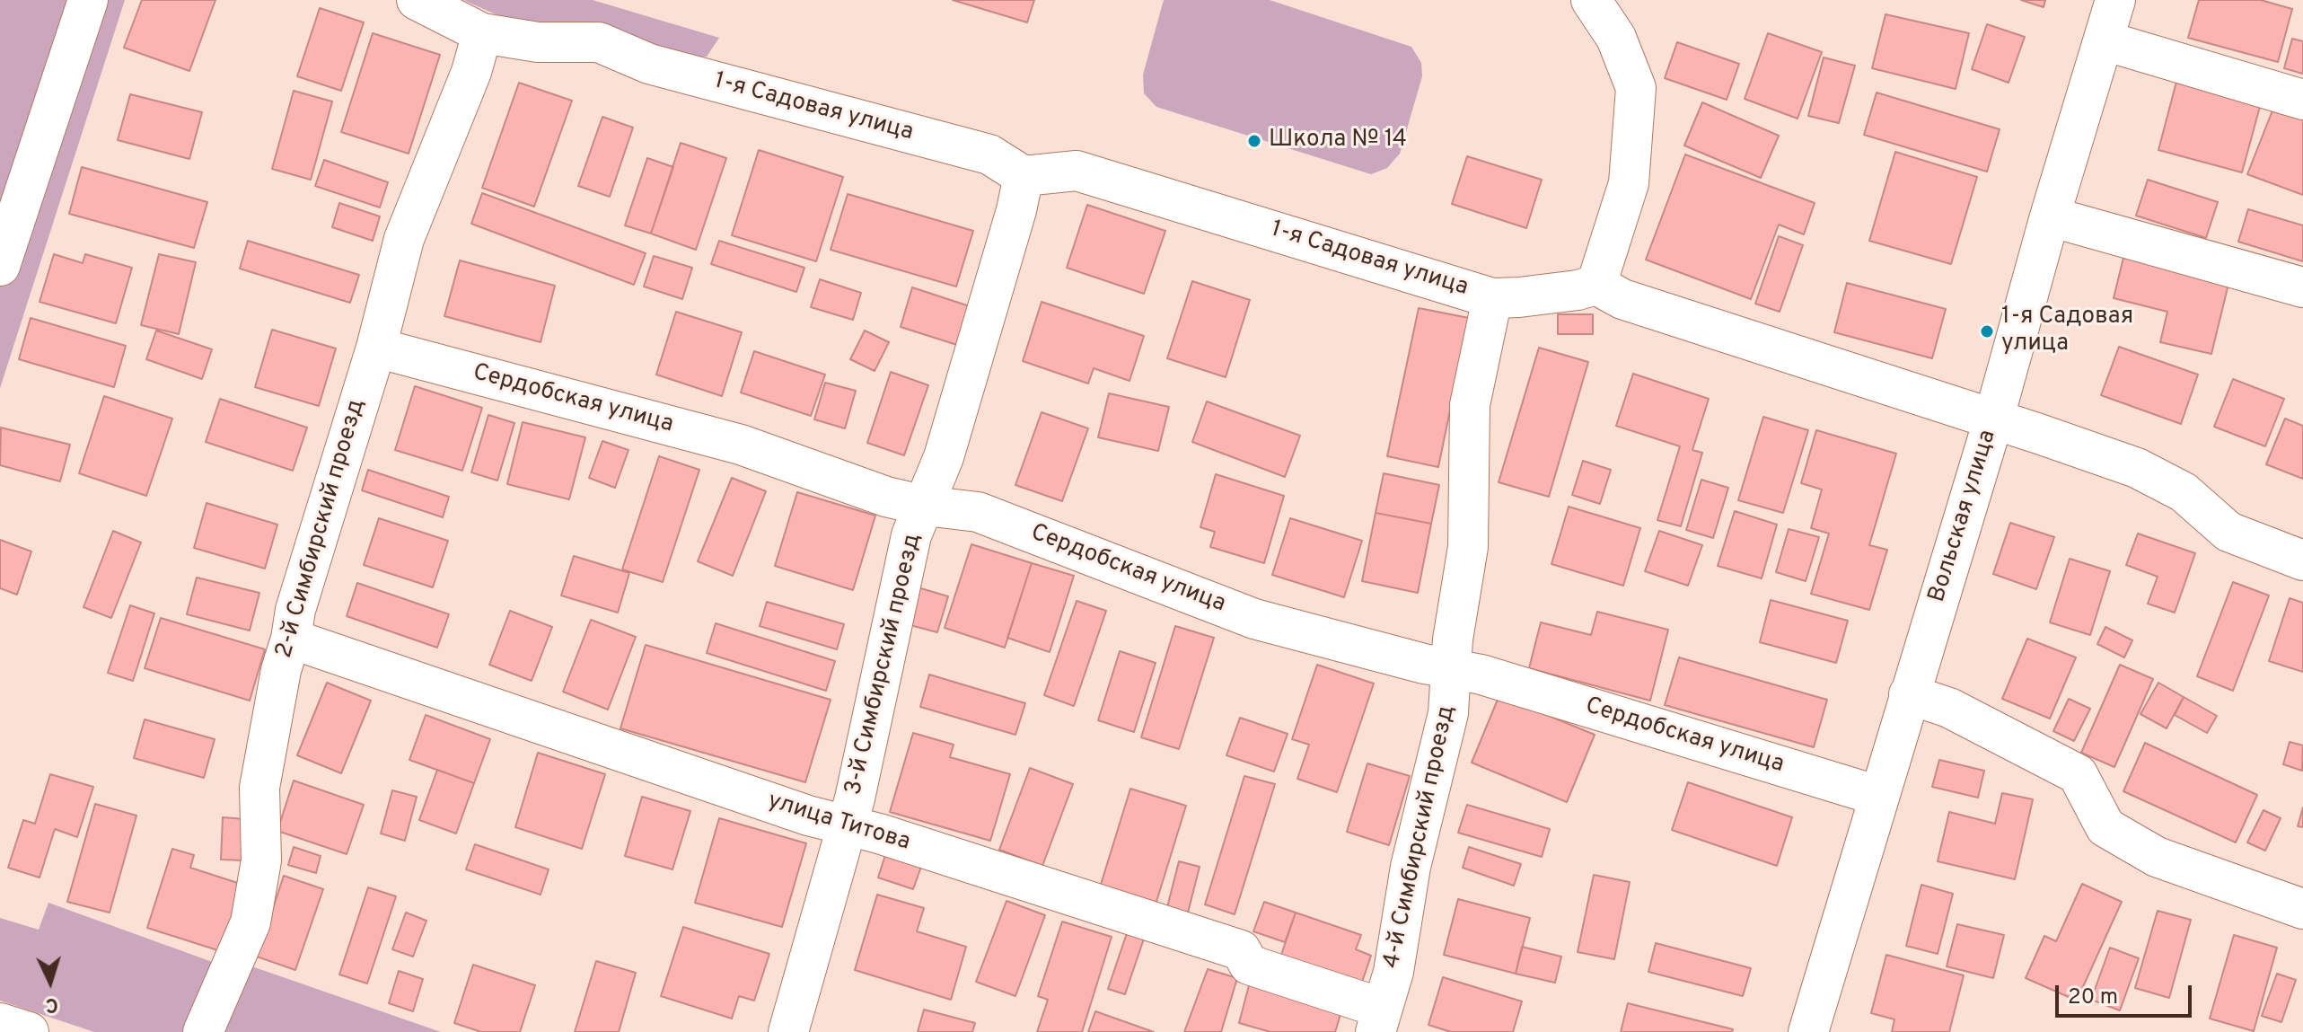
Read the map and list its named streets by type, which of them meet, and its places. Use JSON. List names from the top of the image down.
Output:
{
  "streets": {
    "street": [
      "1-я Садовая улица",
      "Сердобская улица",
      "Вольская улица",
      "2-й Симбирский проезд",
      "3-й Симбирский проезд",
      "улица Титова",
      "4-й Симбирский проезд"
    ]
  },
  "crossings": [
    ["1-я Садовая улица", "2-й Симбирский проезд"],
    ["1-я Садовая улица", "3-й Симбирский проезд"],
    ["1-я Садовая улица", "4-й Симбирский проезд"],
    ["Сердобская улица", "Вольская улица"],
    ["Сердобская улица", "2-й Симбирский проезд"],
    ["Сердобская улица", "3-й Симбирский проезд"],
    ["Сердобская улица", "4-й Симбирский проезд"],
    ["2-й Симбирский проезд", "улица Титова"],
    ["3-й Симбирский проезд", "улица Титова"],
    ["улица Титова", "4-й Симбирский проезд"]
  ],
  "places": ["Школа № 14", "1-я Садовая улица"],
  "scale_bar": "20 m",
  "north": "bottom"
}
